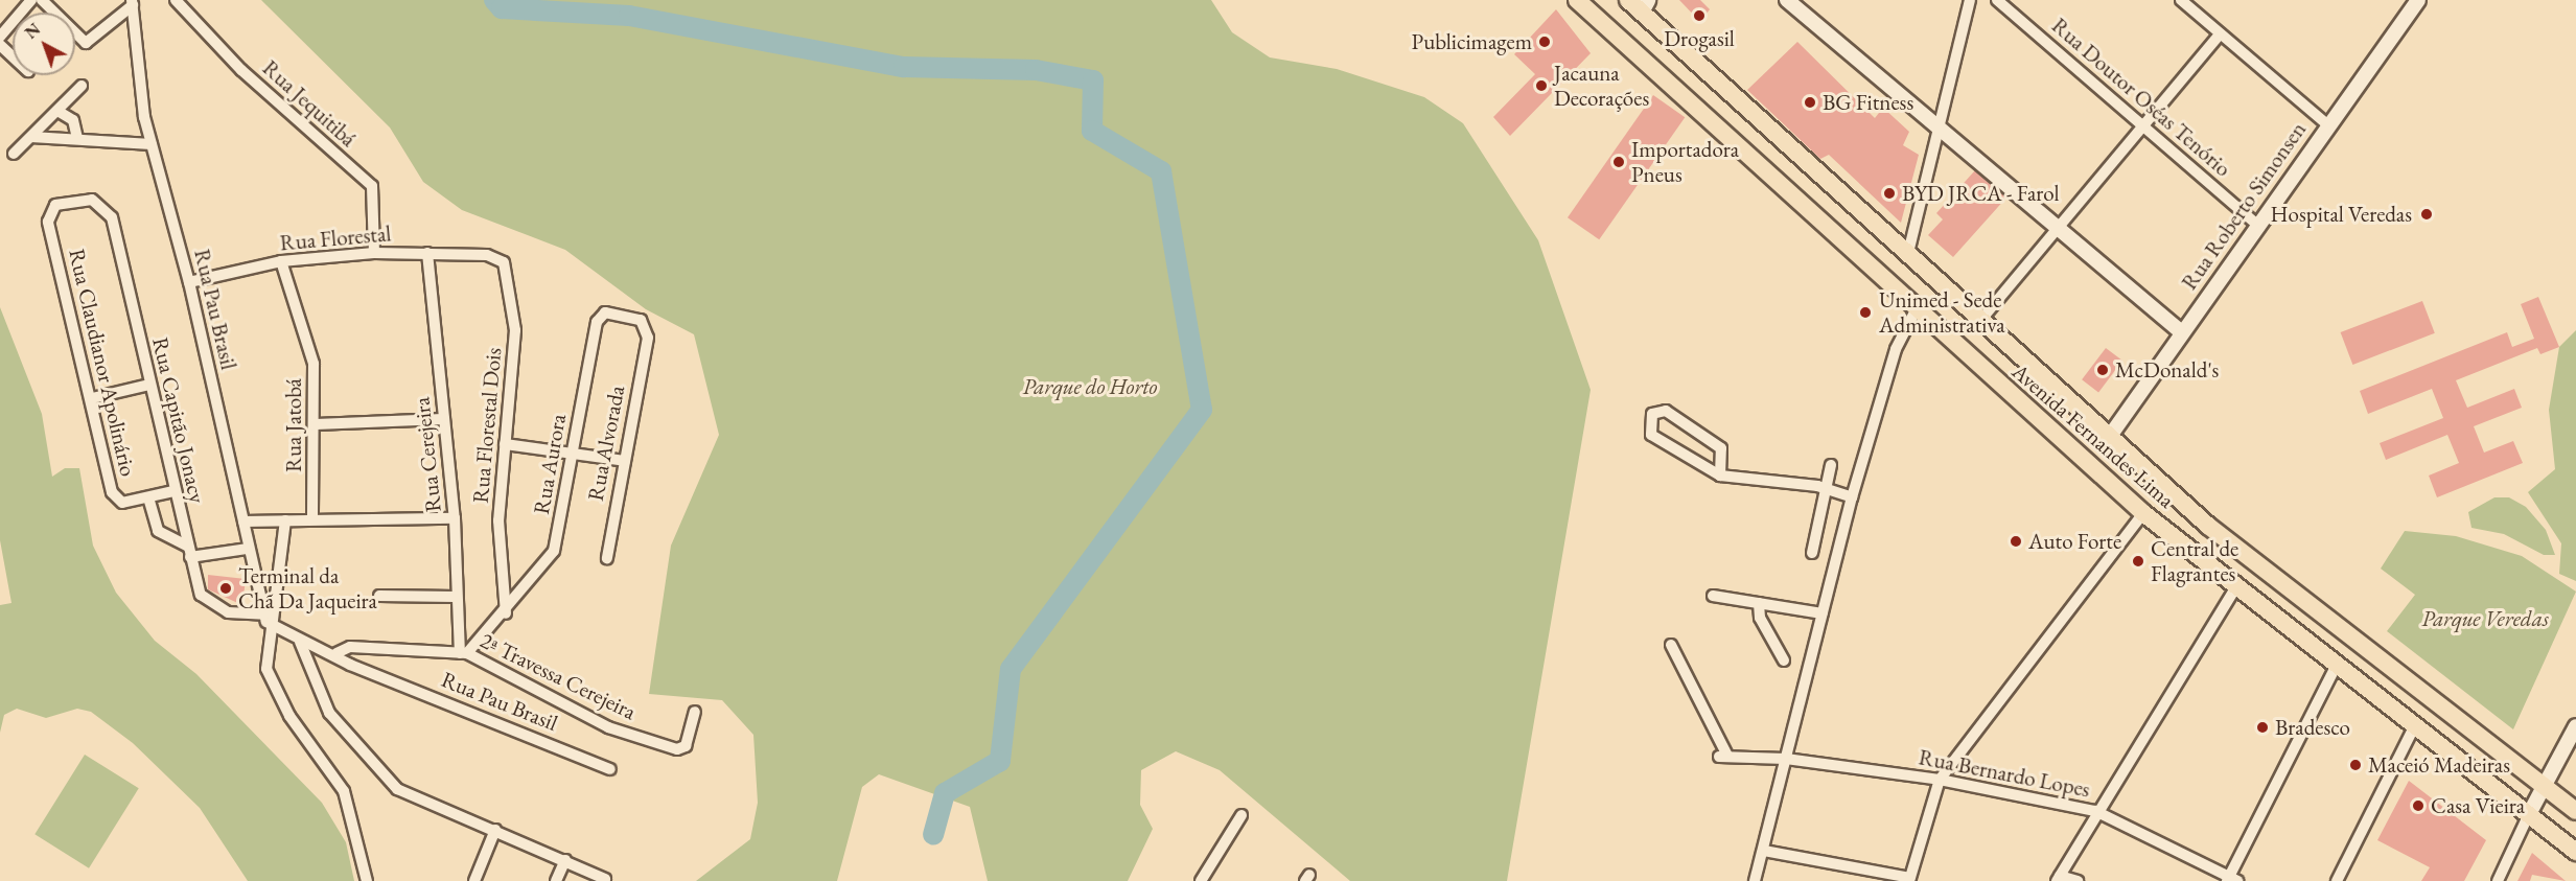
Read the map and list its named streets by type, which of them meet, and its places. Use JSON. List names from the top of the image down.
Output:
{
  "streets": {
    "highway": ["Avenida Fernandes Lima"],
    "street": [
      "Rua Doutor Oséas Tenório",
      "Rua Jequitibá",
      "Rua Roberto Simonsen",
      "Rua Florestal",
      "Rua Pau Brasil",
      "Rua Claudianor Apolinário",
      "Rua Capitão Jonacy",
      "Rua Jatobá",
      "Rua Florestal Dois",
      "Rua Alvorada",
      "Rua Cerejeira",
      "Rua Aurora",
      "2ª Travessa Cerejeira",
      "Rua Bernardo Lopes"
    ]
  },
  "crossings": [
    ["Rua Doutor Oséas Tenório", "Rua Roberto Simonsen"],
    ["Rua Jequitibá", "Rua Florestal"],
    ["Rua Roberto Simonsen", "Avenida Fernandes Lima"],
    ["Rua Florestal", "Rua Pau Brasil"],
    ["Rua Florestal", "Rua Jatobá"],
    ["Rua Florestal", "Rua Florestal Dois"],
    ["Rua Florestal", "Rua Cerejeira"],
    ["Rua Pau Brasil", "Rua Capitão Jonacy"],
    ["Rua Pau Brasil", "2ª Travessa Cerejeira"],
    ["Rua Claudianor Apolinário", "Rua Capitão Jonacy"],
    ["Rua Florestal Dois", "Rua Aurora"],
    ["Rua Alvorada", "Rua Aurora"],
    ["Rua Cerejeira", "Rua Aurora"],
    ["Rua Cerejeira", "2ª Travessa Cerejeira"],
    ["Rua Aurora", "2ª Travessa Cerejeira"]
  ],
  "parks": ["Parque do Horto", "Parque Veredas"],
  "places": [
    "Drogasil",
    "Publicimagem",
    "Jacauna Decorações",
    "BG Fitness",
    "Importadora Pneus",
    "BYD JRCA - Farol",
    "Hospital Veredas",
    "Unimed - Sede Administrativa",
    "McDonald's",
    "Auto Forte",
    "Central de Flagrantes",
    "Terminal da Chã Da Jaqueira",
    "Bradesco",
    "Maceió Madeiras",
    "Casa Vieira"
  ],
  "north": "top left"
}
